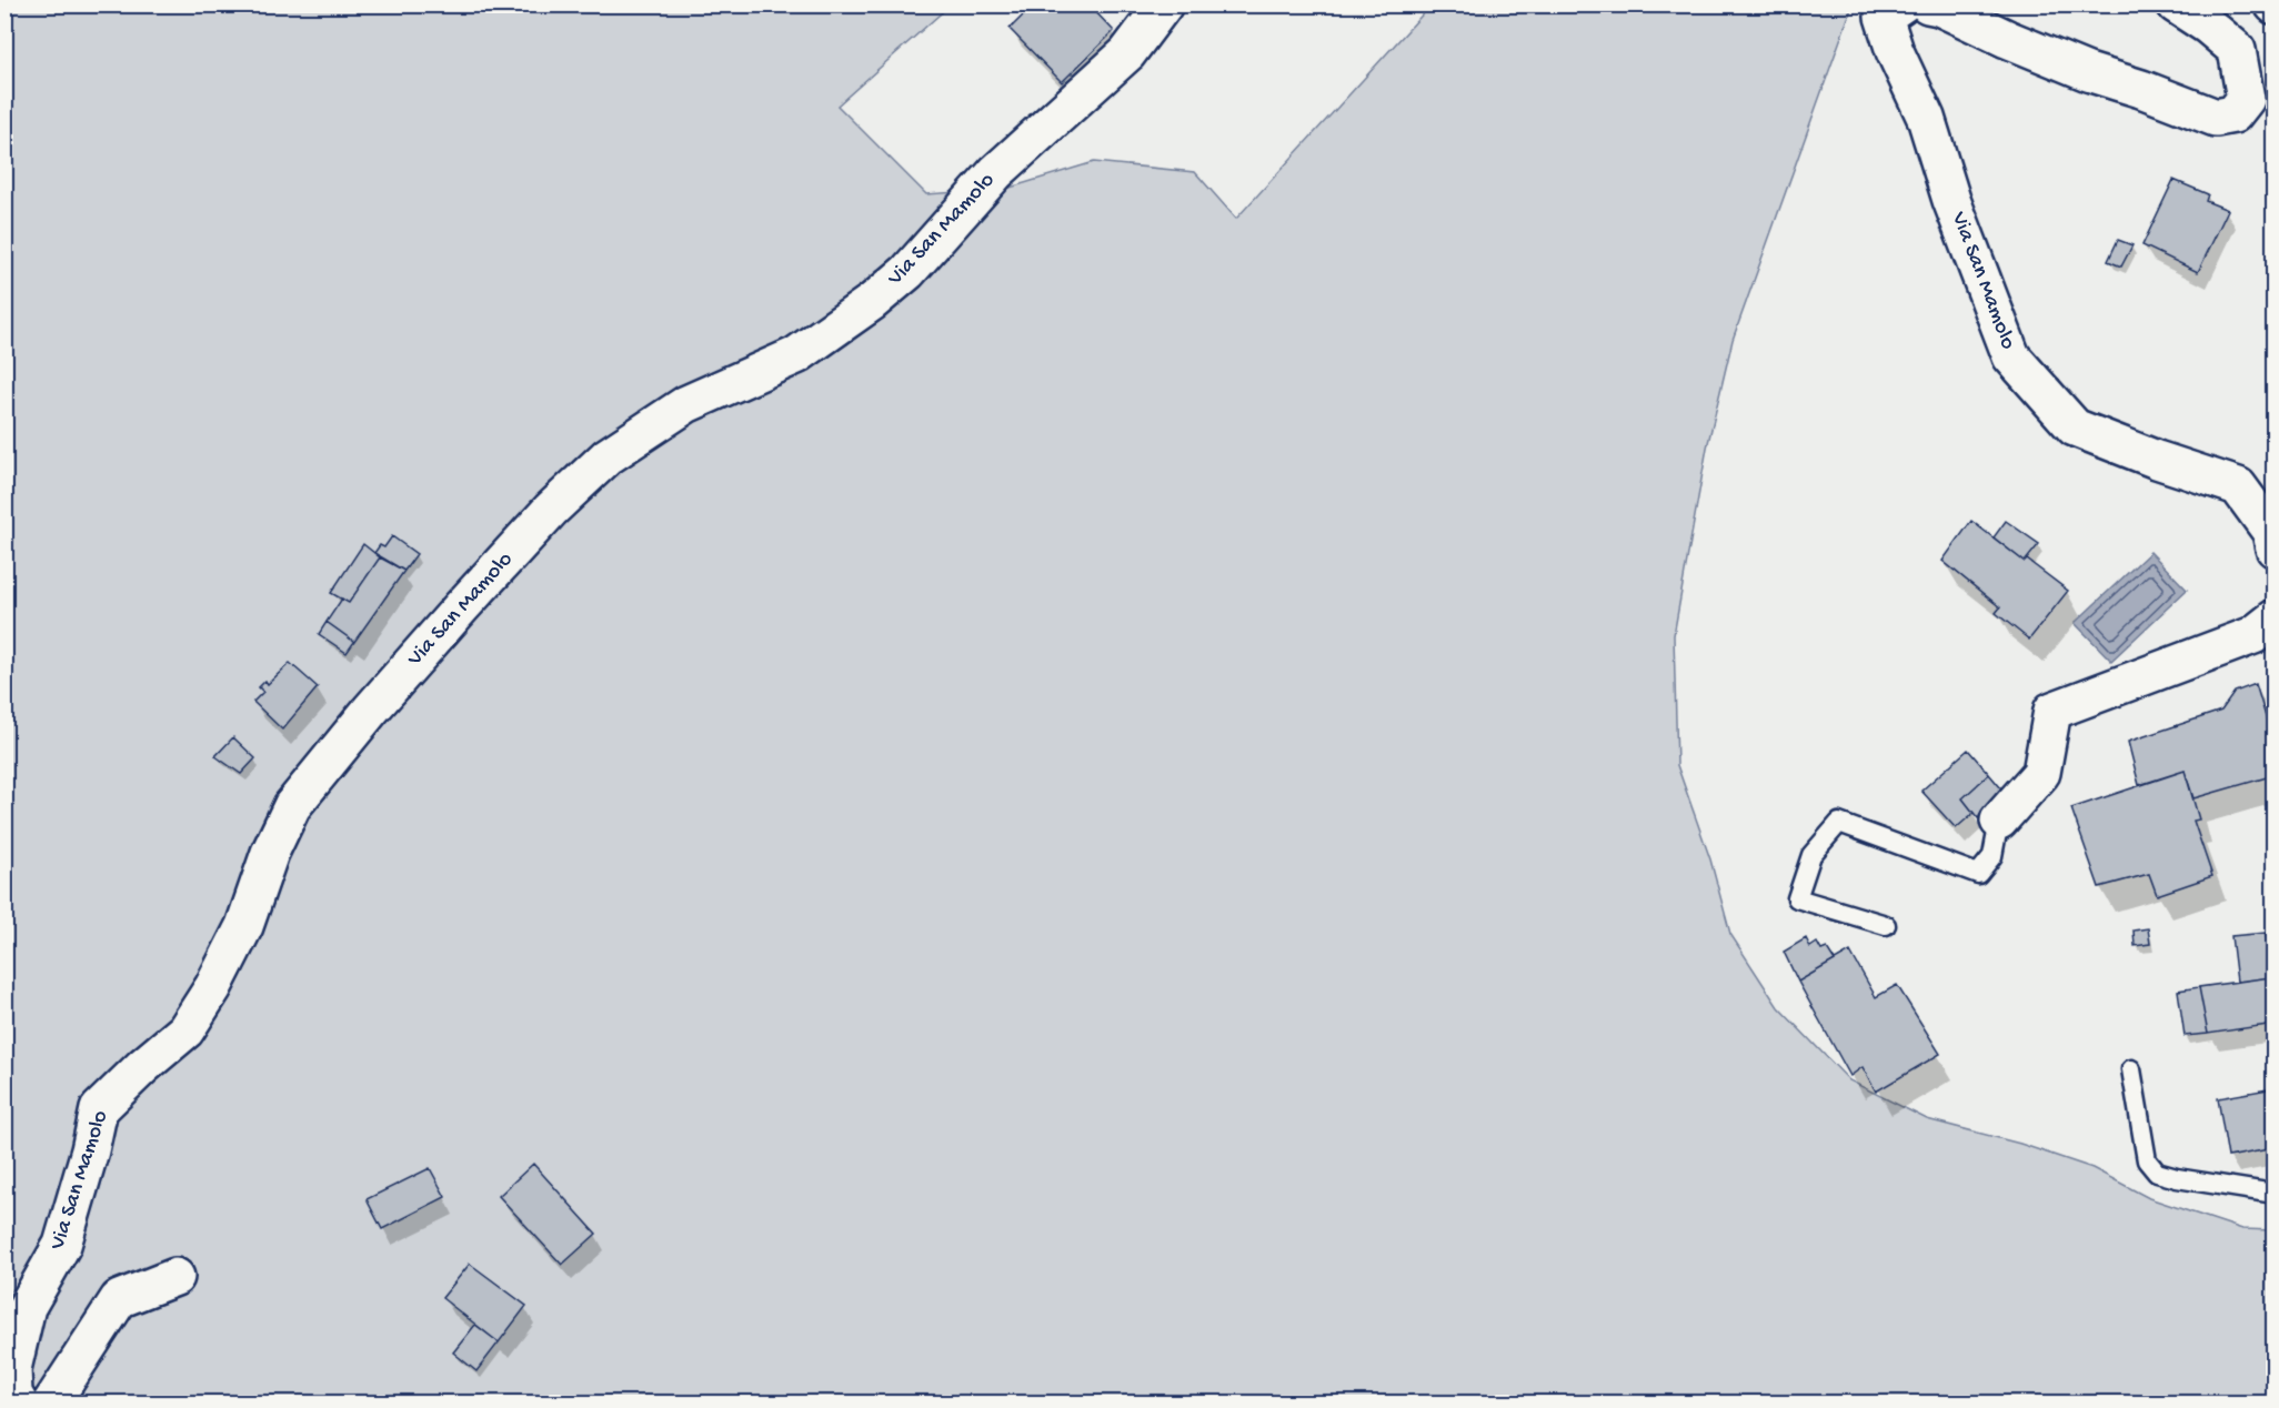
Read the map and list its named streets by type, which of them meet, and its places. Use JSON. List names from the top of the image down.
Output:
{
  "streets": {
    "street": ["Via San Mamolo"]
  }
}
